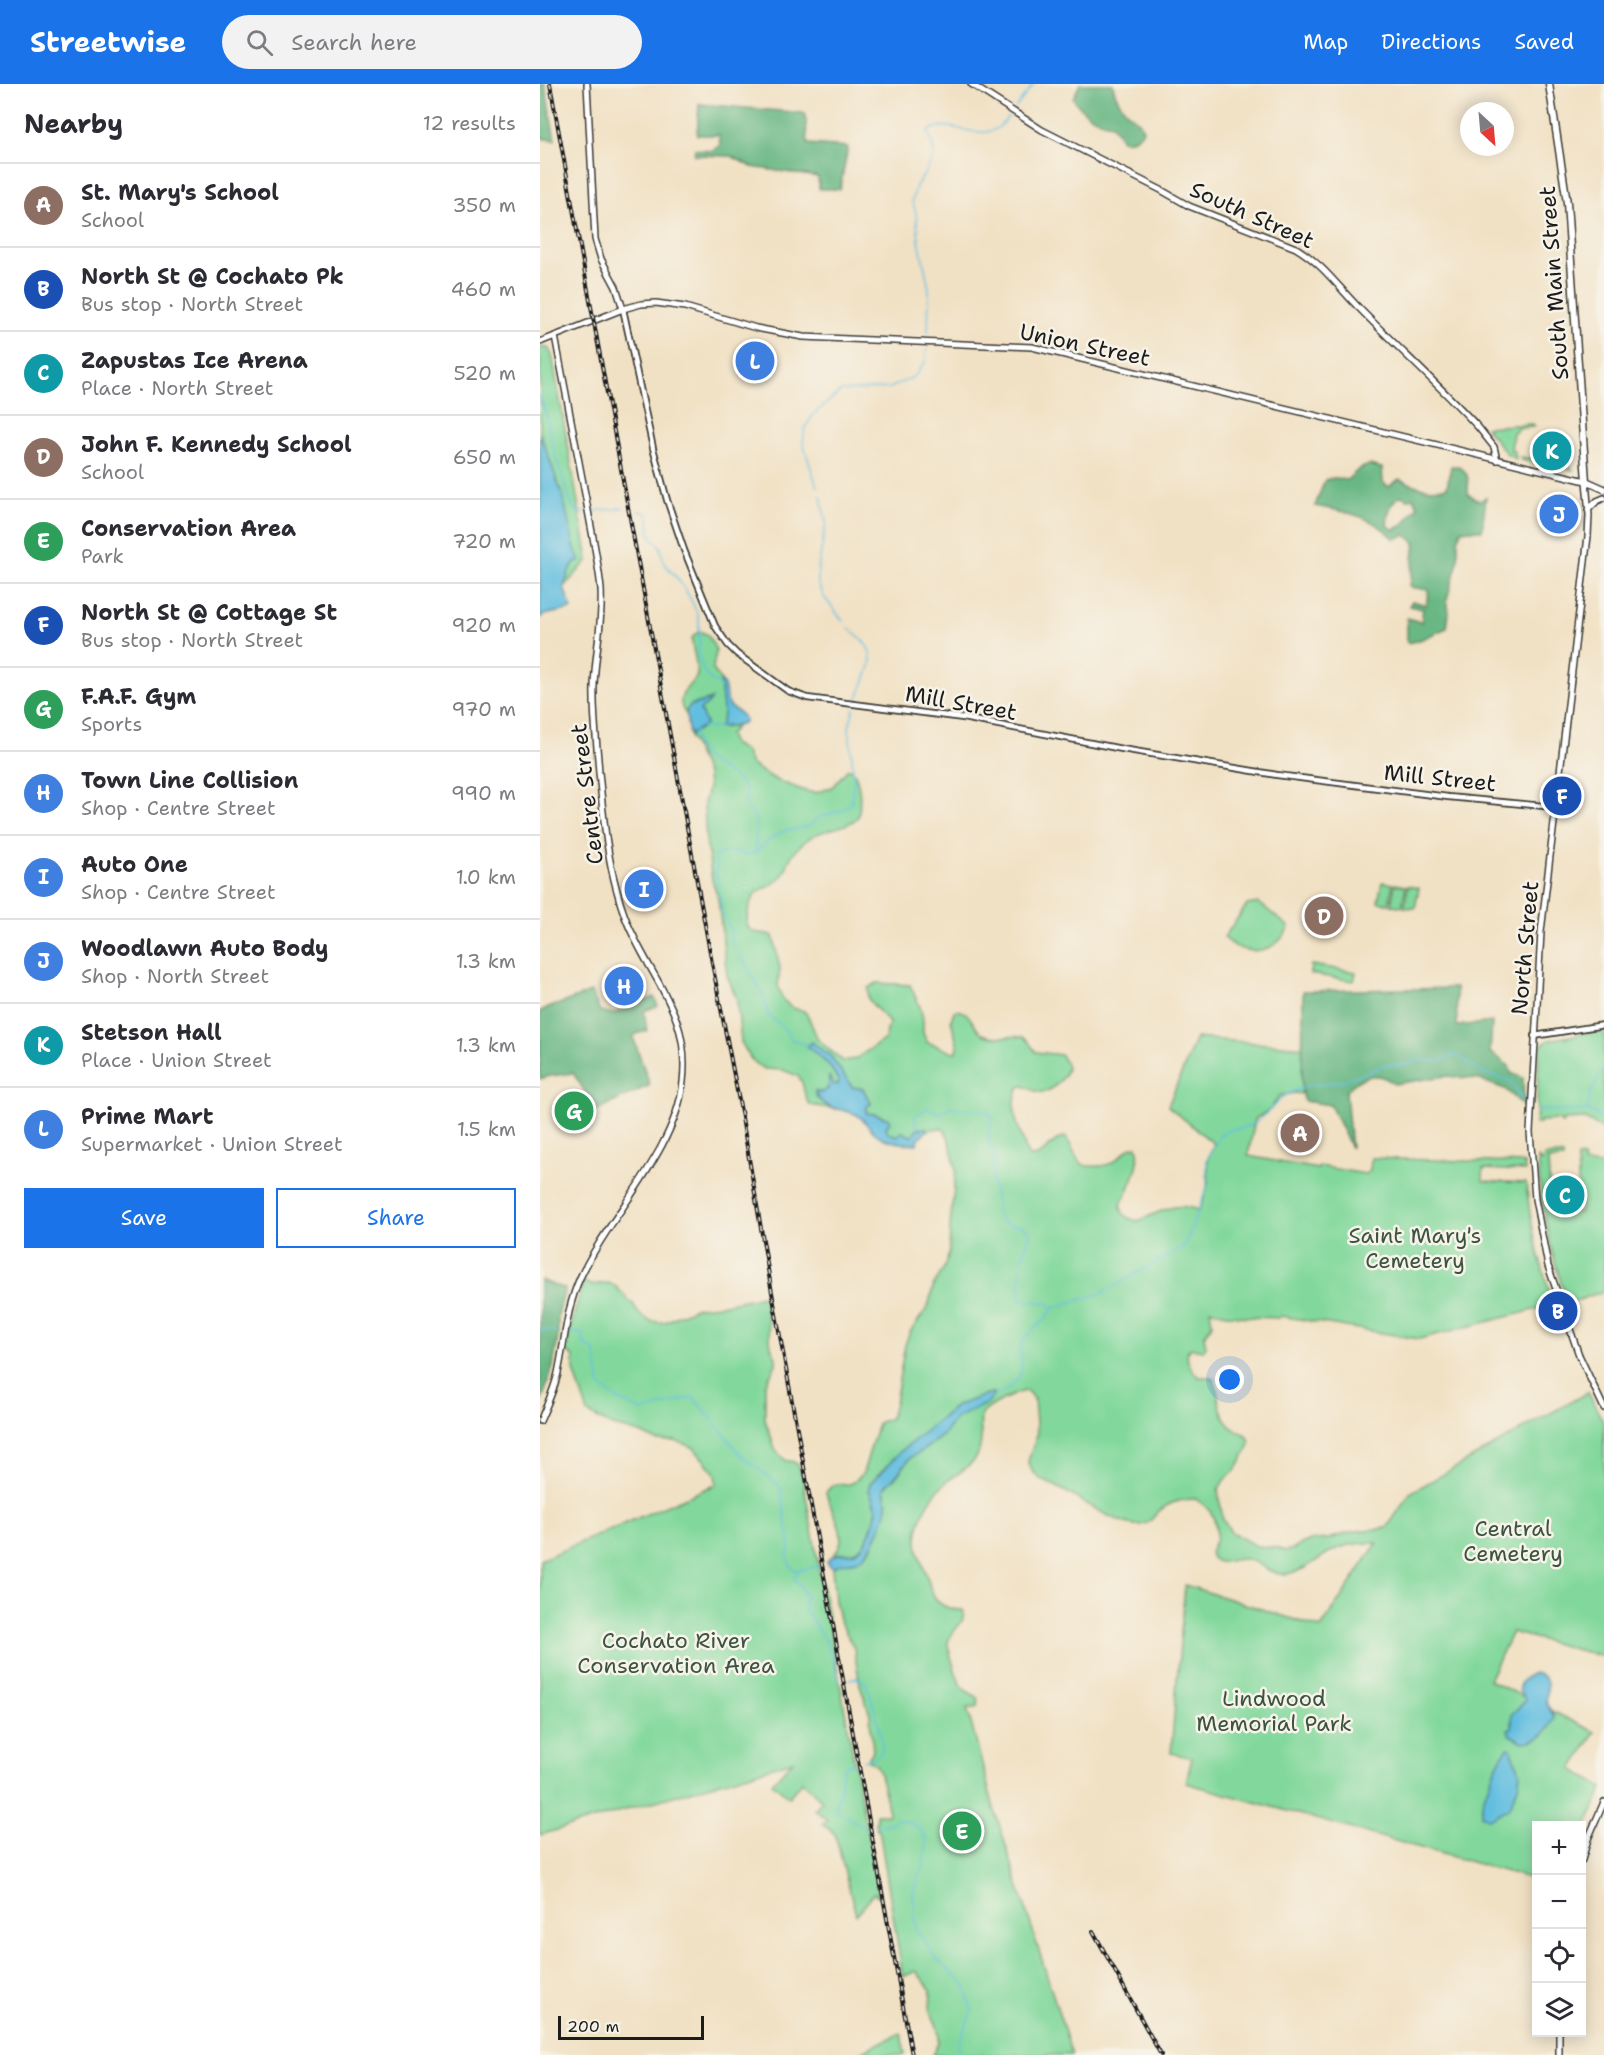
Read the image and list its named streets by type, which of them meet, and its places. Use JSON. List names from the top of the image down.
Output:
{
  "streets": {
    "main road": [
      "South Street",
      "South Main Street",
      "Union Street",
      "Centre Street",
      "North Street"
    ],
    "street": ["Mill Street"]
  },
  "crossings": [
    ["South Street", "Union Street"],
    ["South Main Street", "Union Street"],
    ["South Main Street", "North Street"],
    ["Union Street", "Mill Street"],
    ["Union Street", "Centre Street"],
    ["Union Street", "North Street"],
    ["Mill Street", "North Street"]
  ],
  "parks": [
    "Saint Mary's Cemetery",
    "Central Cemetery",
    "Cochato River Conservation Area",
    "Lindwood Memorial Park"
  ],
  "scale_bar": "200 m",
  "north": "bottom right",
  "page": {
    "header": "Streetwise",
    "search": "Search here",
    "nav": ["Map", "Directions", "Saved"],
    "heading": ["Nearby", "12 results"],
    "list": [
      {
        "mark": "A",
        "name": "St. Mary's School",
        "note": "School",
        "value": "350 m"
      },
      {
        "mark": "B",
        "name": "North St @ Cochato Pk",
        "note": "Bus stop · North Street",
        "value": "460 m"
      },
      {
        "mark": "C",
        "name": "Zapustas Ice Arena",
        "note": "Place · North Street",
        "value": "520 m"
      },
      {
        "mark": "D",
        "name": "John F. Kennedy School",
        "note": "School",
        "value": "650 m"
      },
      {
        "mark": "E",
        "name": "Conservation Area",
        "note": "Park",
        "value": "720 m"
      },
      {
        "mark": "F",
        "name": "North St @ Cottage St",
        "note": "Bus stop · North Street",
        "value": "920 m"
      },
      {
        "mark": "G",
        "name": "F.A.F. Gym",
        "note": "Sports",
        "value": "970 m"
      },
      {
        "mark": "H",
        "name": "Town Line Collision",
        "note": "Shop · Centre Street",
        "value": "990 m"
      },
      {
        "mark": "I",
        "name": "Auto One",
        "note": "Shop · Centre Street",
        "value": "1.0 km"
      },
      {
        "mark": "J",
        "name": "Woodlawn Auto Body",
        "note": "Shop · North Street",
        "value": "1.3 km"
      },
      {
        "mark": "K",
        "name": "Stetson Hall",
        "note": "Place · Union Street",
        "value": "1.3 km"
      },
      {
        "mark": "L",
        "name": "Prime Mart",
        "note": "Supermarket · Union Street",
        "value": "1.5 km"
      }
    ],
    "pins": [
      "L",
      "K",
      "J",
      "F",
      "I",
      "D",
      "H",
      "G",
      "A",
      "C",
      "B",
      "E"
    ],
    "buttons": ["Save", "Share"],
    "map_buttons": ["+", "−"],
    "scale": "200 m"
  }
}
